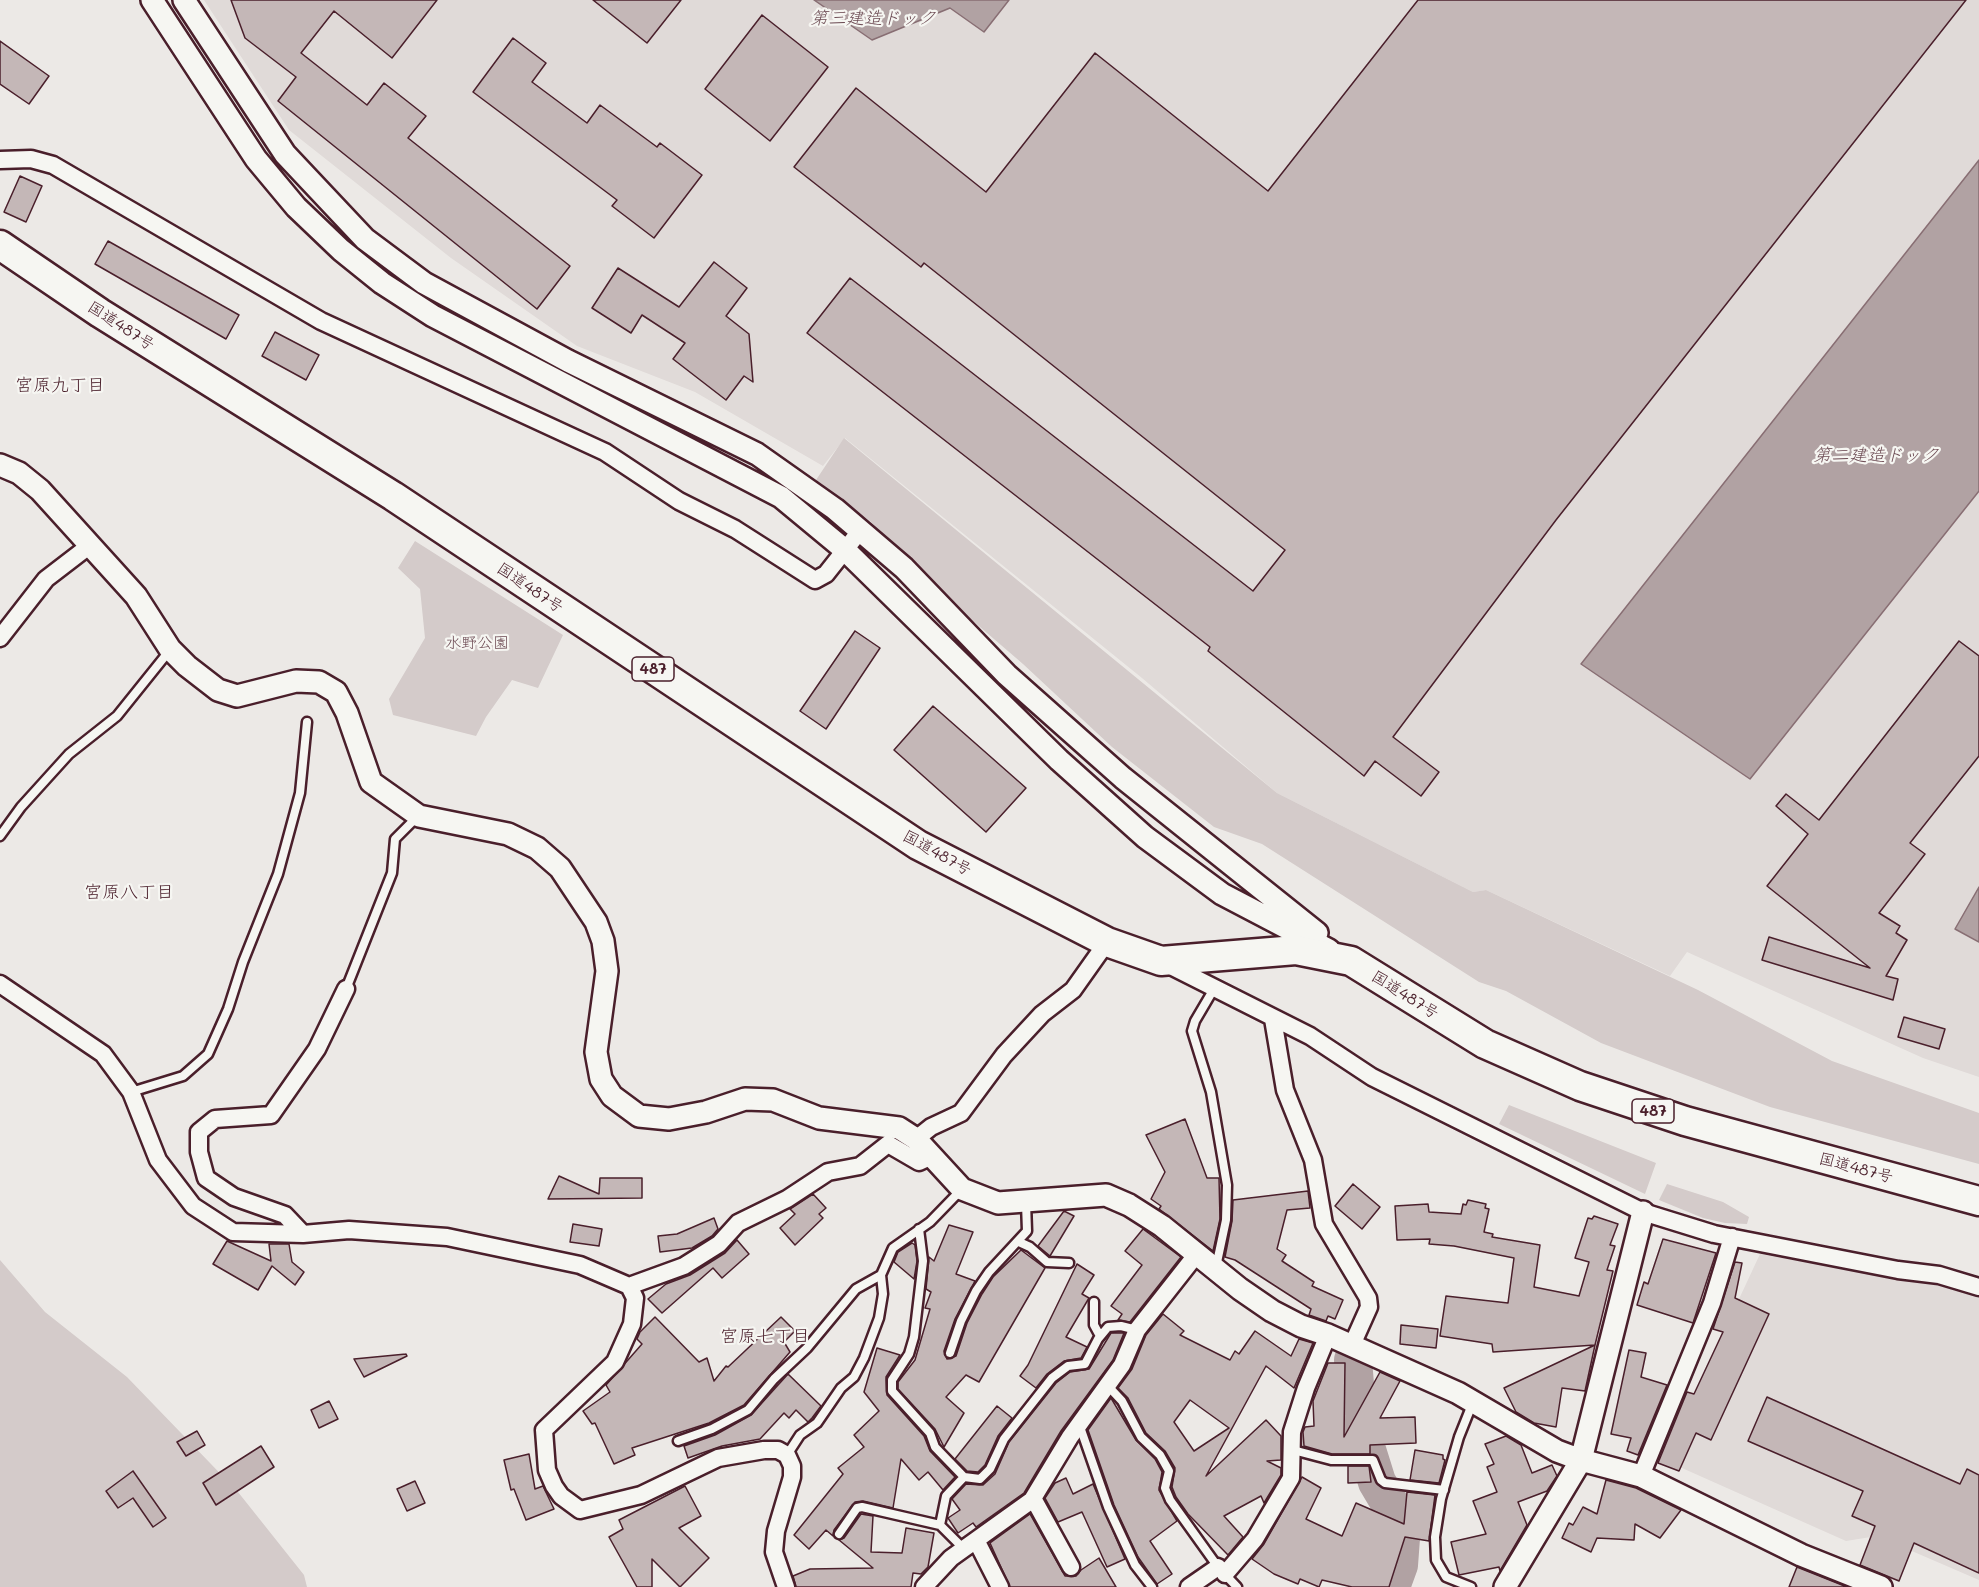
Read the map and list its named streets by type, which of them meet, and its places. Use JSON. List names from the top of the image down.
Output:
{
  "streets": {
    "highway": ["国道487号", "487"]
  },
  "districts": ["宮原九丁目", "宮原八丁目", "宮原七丁目"],
  "water": ["第三建造ドック", "第二建造ドック"],
  "parks": ["水野公園"]
}
